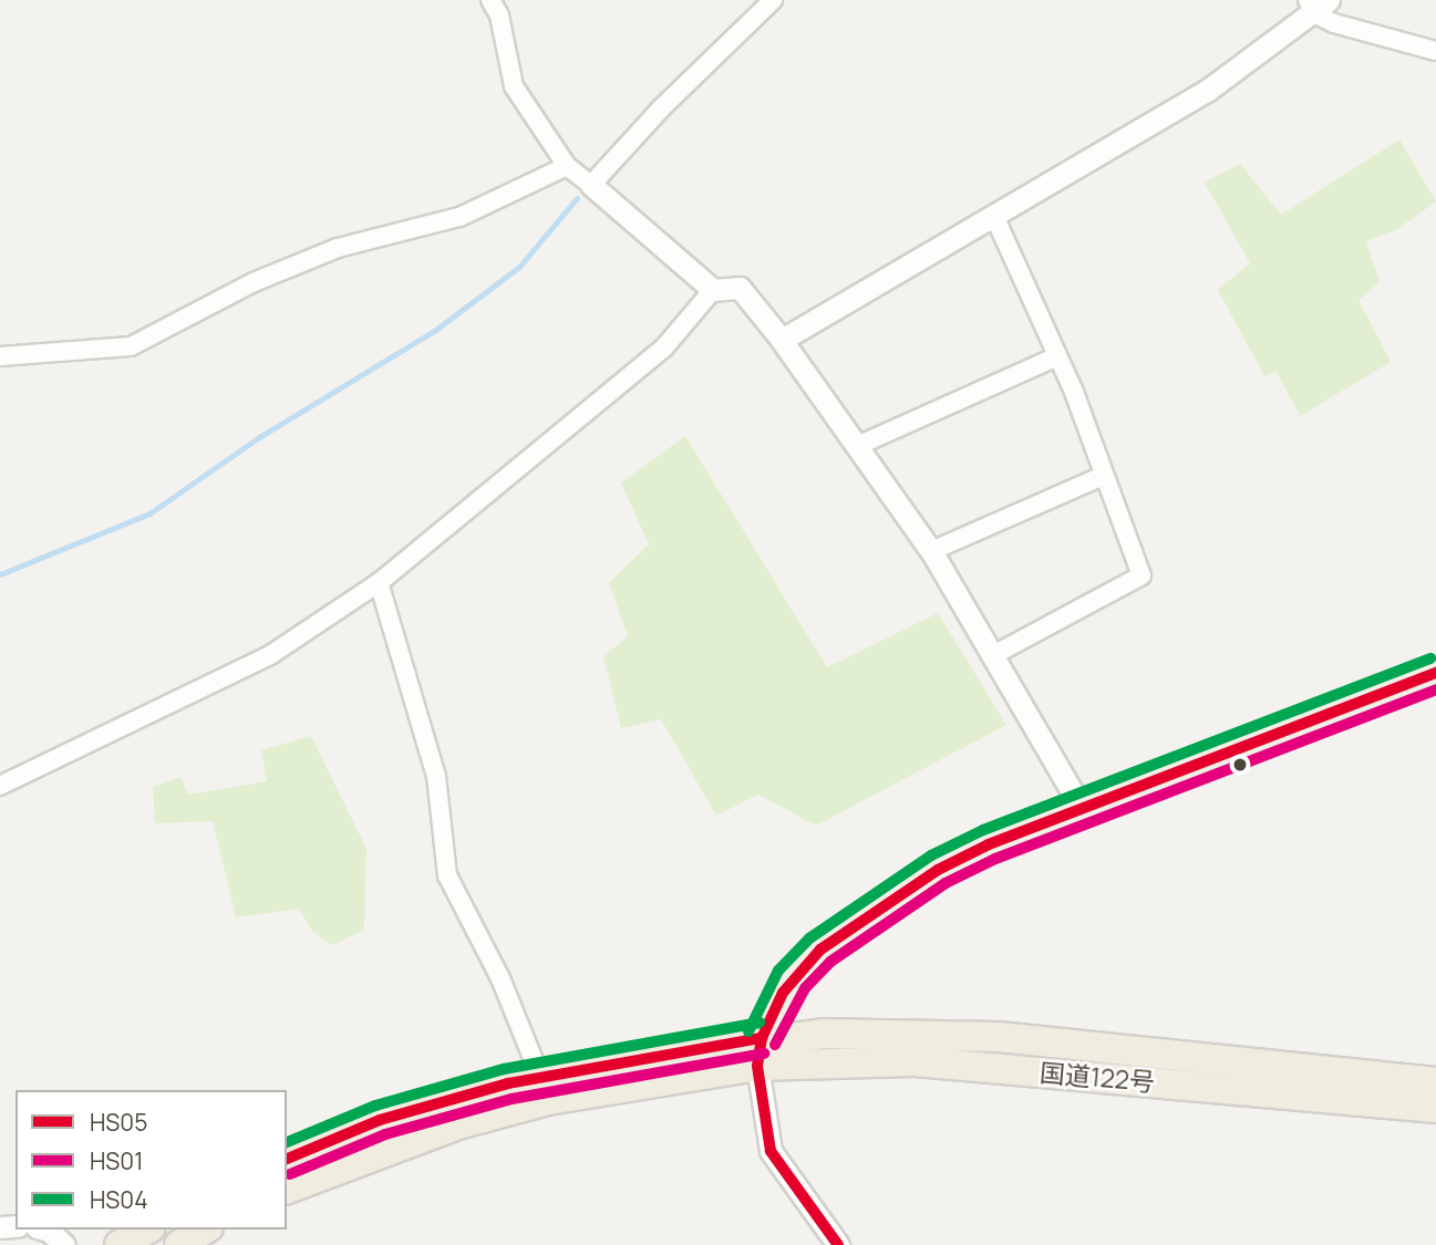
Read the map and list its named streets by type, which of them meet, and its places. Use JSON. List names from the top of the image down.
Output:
{
  "streets": {
    "highway": ["国道122号"]
  },
  "lines": ["transit line HS04", "transit line HS05", "transit line HS01"],
  "legend": ["HS05", "HS01", "HS04"]
}
